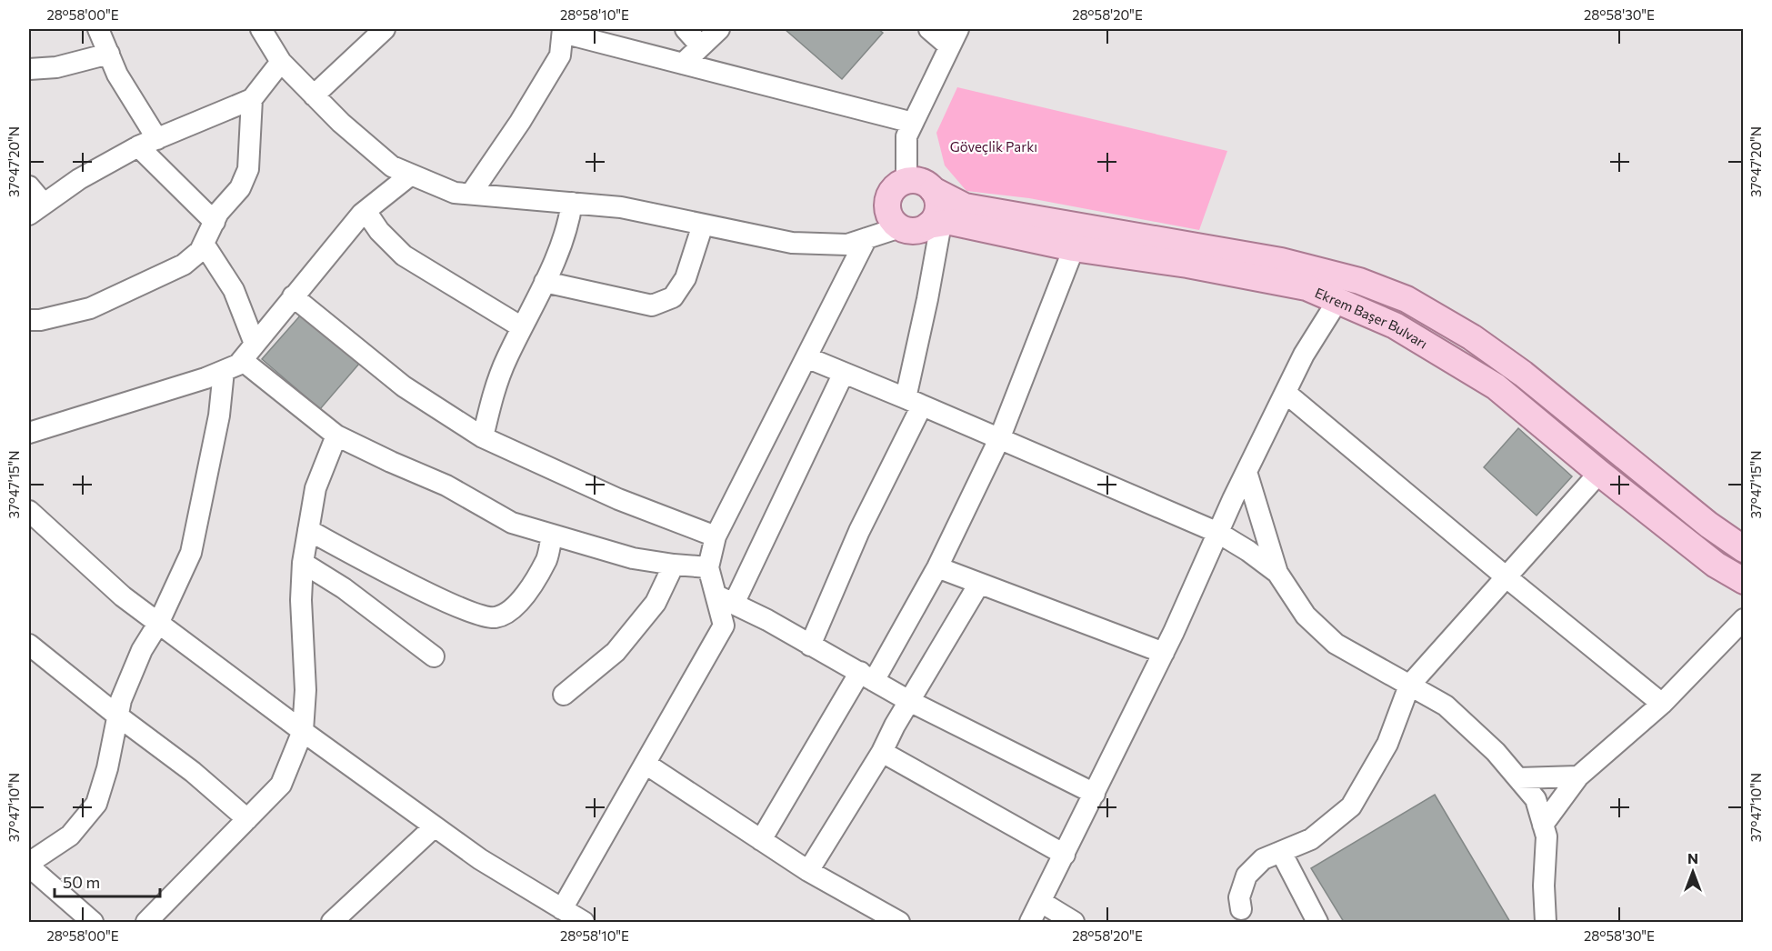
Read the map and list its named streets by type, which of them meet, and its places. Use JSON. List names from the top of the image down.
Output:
{
  "streets": {
    "main road": ["Ekrem Başer Bulvarı"]
  },
  "parks": ["Göveçlik Parkı"],
  "scale_bar": "50 m",
  "north": "top",
  "coordinates": [
    "28°58'00\"E",
    "28°58'10\"E",
    "28°58'20\"E",
    "28°58'30\"E",
    "37°47'20\"N",
    "37°47'15\"N",
    "37°47'10\"N"
  ]
}
